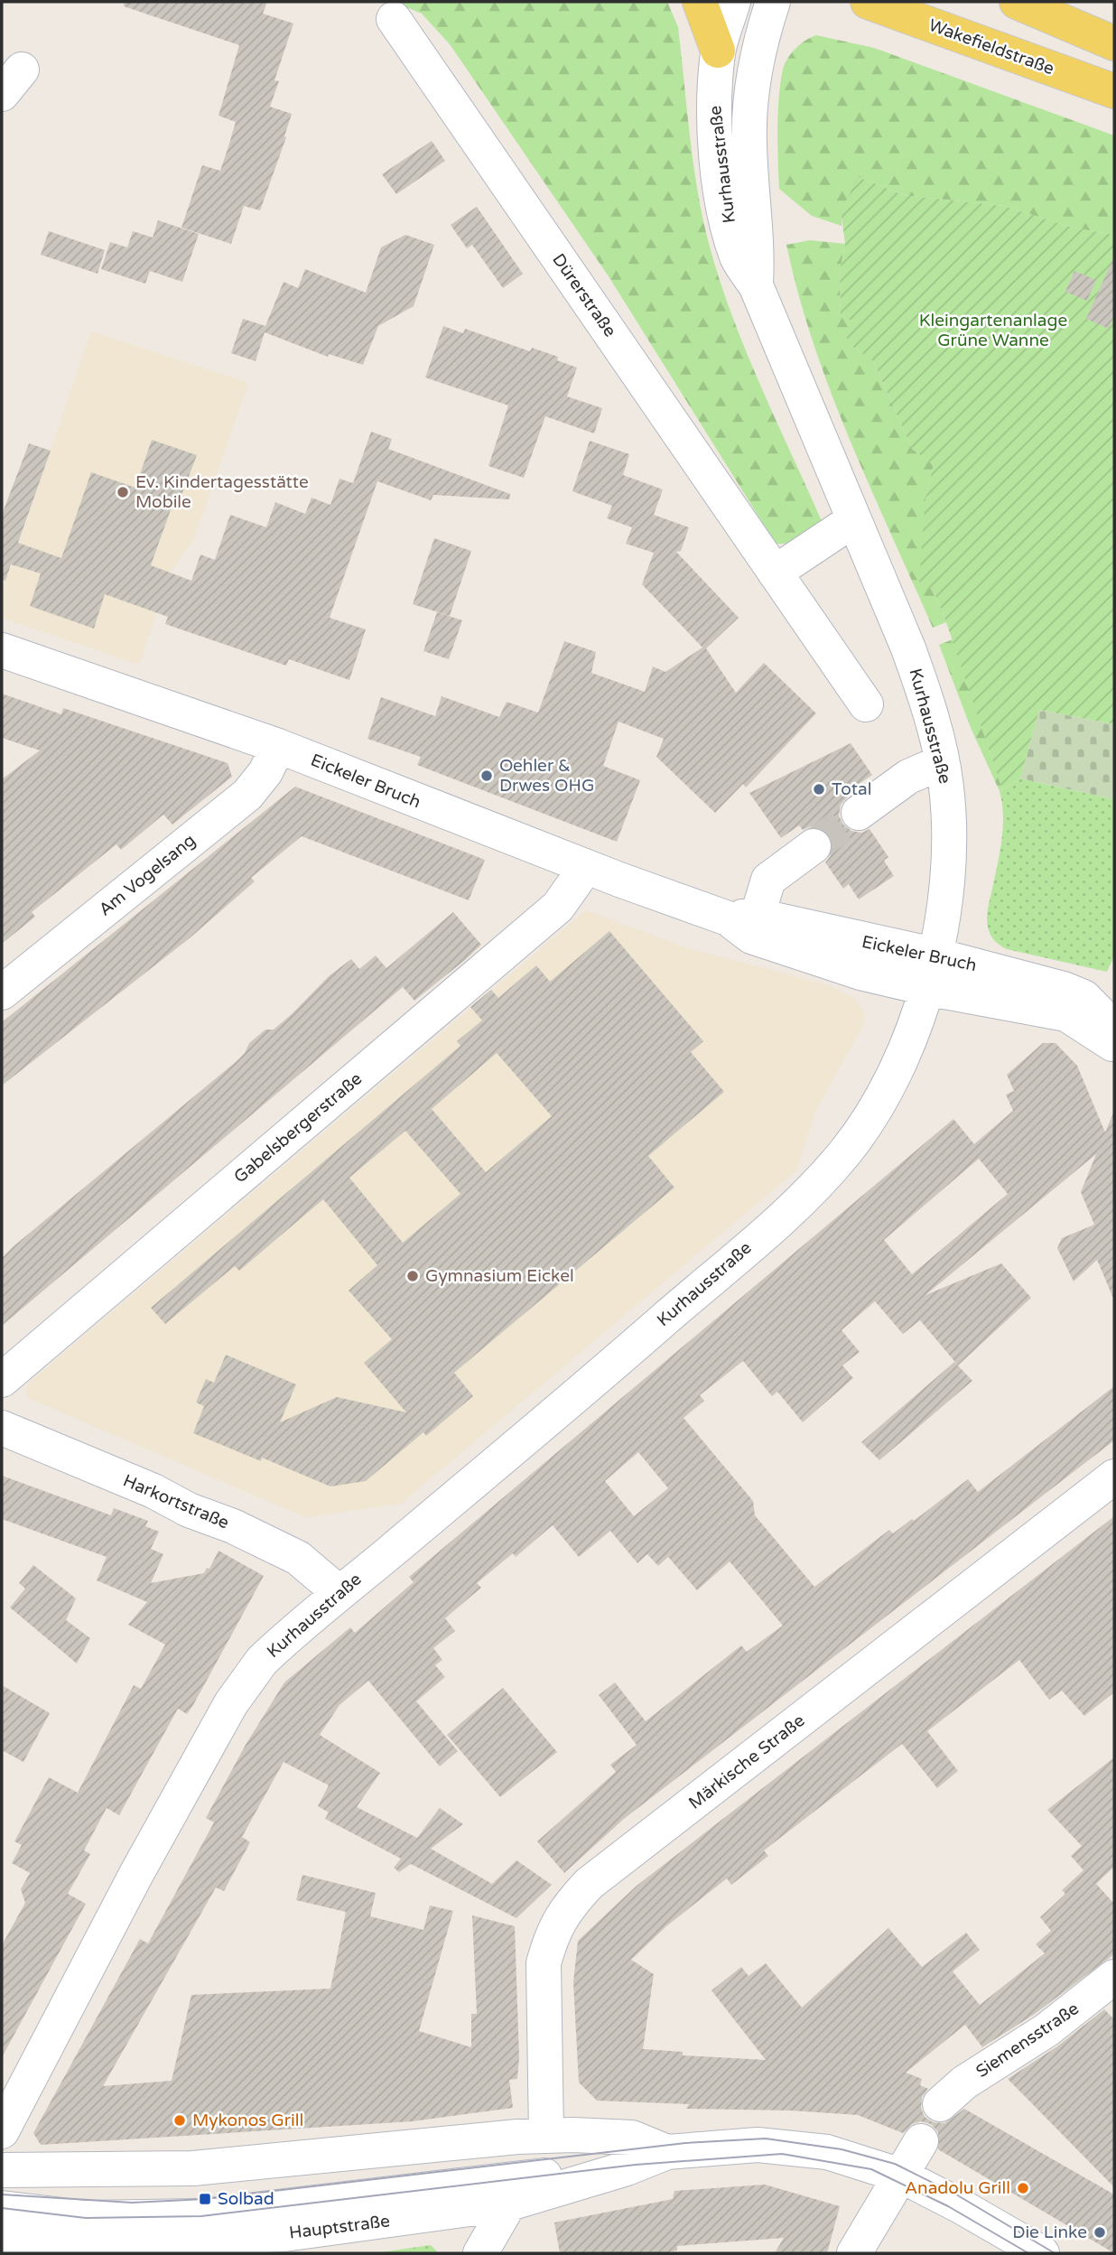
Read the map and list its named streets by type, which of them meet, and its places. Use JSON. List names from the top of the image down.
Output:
{
  "streets": {
    "main road": ["Wakefieldstraße"],
    "street": [
      "Kurhausstraße",
      "Dürerstraße",
      "Eickeler Bruch",
      "Am Vogelsang",
      "Gabelsbergerstraße",
      "Harkortstraße",
      "Märkische Straße",
      "Siemensstraße",
      "Hauptstraße"
    ]
  },
  "crossings": [
    ["Kurhausstraße", "Eickeler Bruch"],
    ["Kurhausstraße", "Harkortstraße"],
    ["Eickeler Bruch", "Am Vogelsang"],
    ["Eickeler Bruch", "Gabelsbergerstraße"],
    ["Märkische Straße", "Hauptstraße"]
  ],
  "parks": ["Kleingartenanlage Grüne Wanne"],
  "places": {
    "other": [
      "Ev. Kindertagesstätte Mobile",
      "Oehler & Drwes OHG",
      "Total",
      "Gymnasium Eickel",
      "Mykonos Grill",
      "Anadolu Grill",
      "Die Linke"
    ],
    "transit": ["Solbad"]
  }
}
